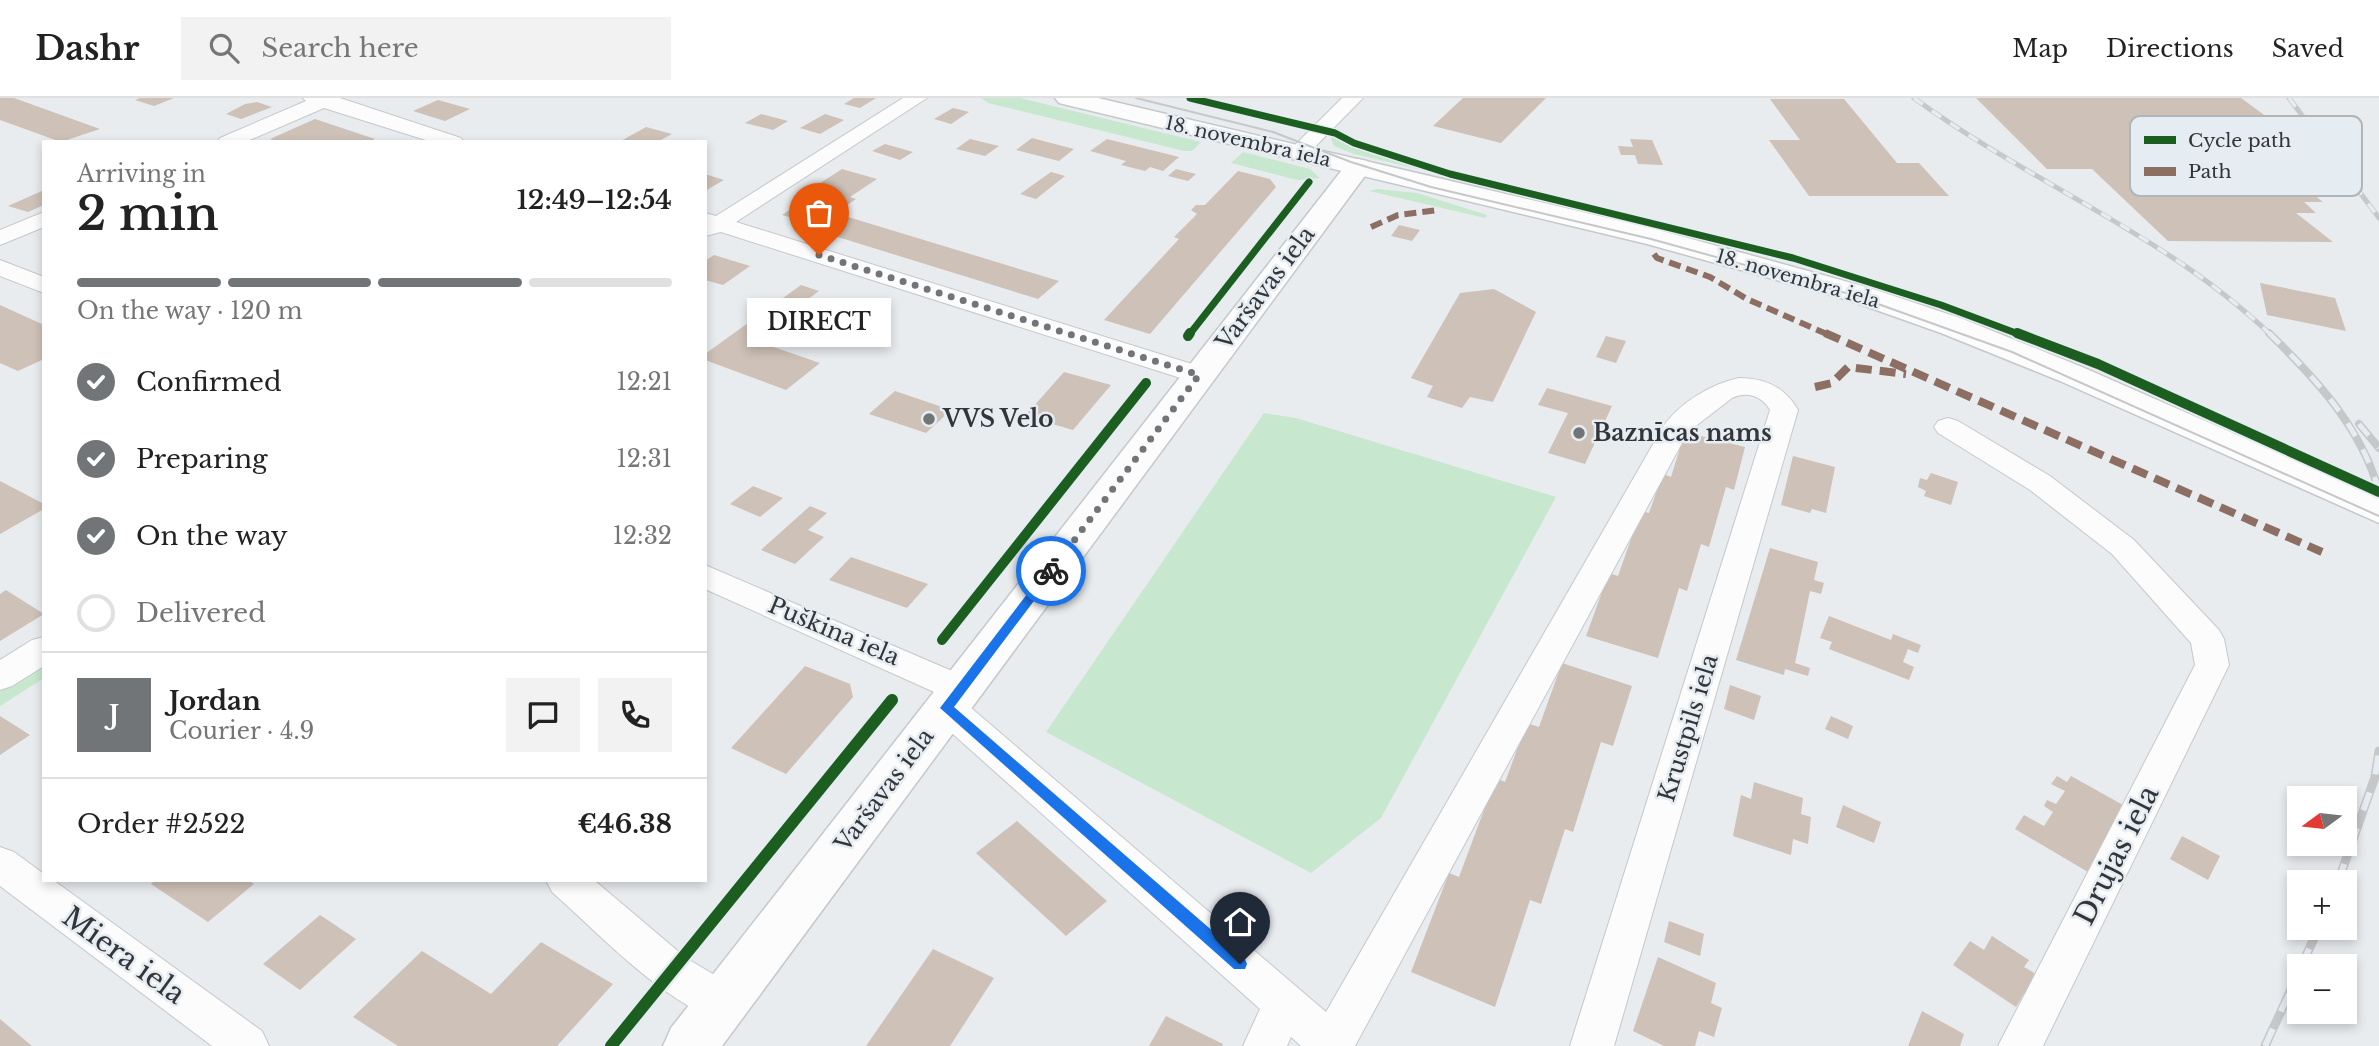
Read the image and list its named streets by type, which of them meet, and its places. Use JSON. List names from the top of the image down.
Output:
{
  "streets": {
    "main road": ["18. novembra iela", "Varšavas iela"],
    "street": [
      "Puškina iela",
      "Krustpils iela",
      "Drujas iela",
      "Miera iela"
    ]
  },
  "crossings": [
    ["18. novembra iela", "Varšavas iela"],
    ["Varšavas iela", "Puškina iela"],
    ["Puškina iela", "Krustpils iela"]
  ],
  "places": ["DIRECT", "VVS Velo", "Baznīcas nams"],
  "legend": ["Cycle path", "Path"],
  "north": "left",
  "page": {
    "header": "Dashr",
    "search": "Search here",
    "nav": ["Map", "Directions", "Saved"],
    "heading": ["2 min", "Arriving in", "12:49–12:54"],
    "panel": [
      "Jordan",
      "Courier · 4.9",
      "Order #2522",
      "€46.38"
    ],
    "bar": "On the way · 120 m",
    "bubble": "DIRECT",
    "list": [
      ["Confirmed", "12:21"],
      ["Preparing", "12:31"],
      ["On the way", "12:32"],
      "Delivered"
    ],
    "round": "J",
    "map_buttons": ["+", "−"]
  }
}
